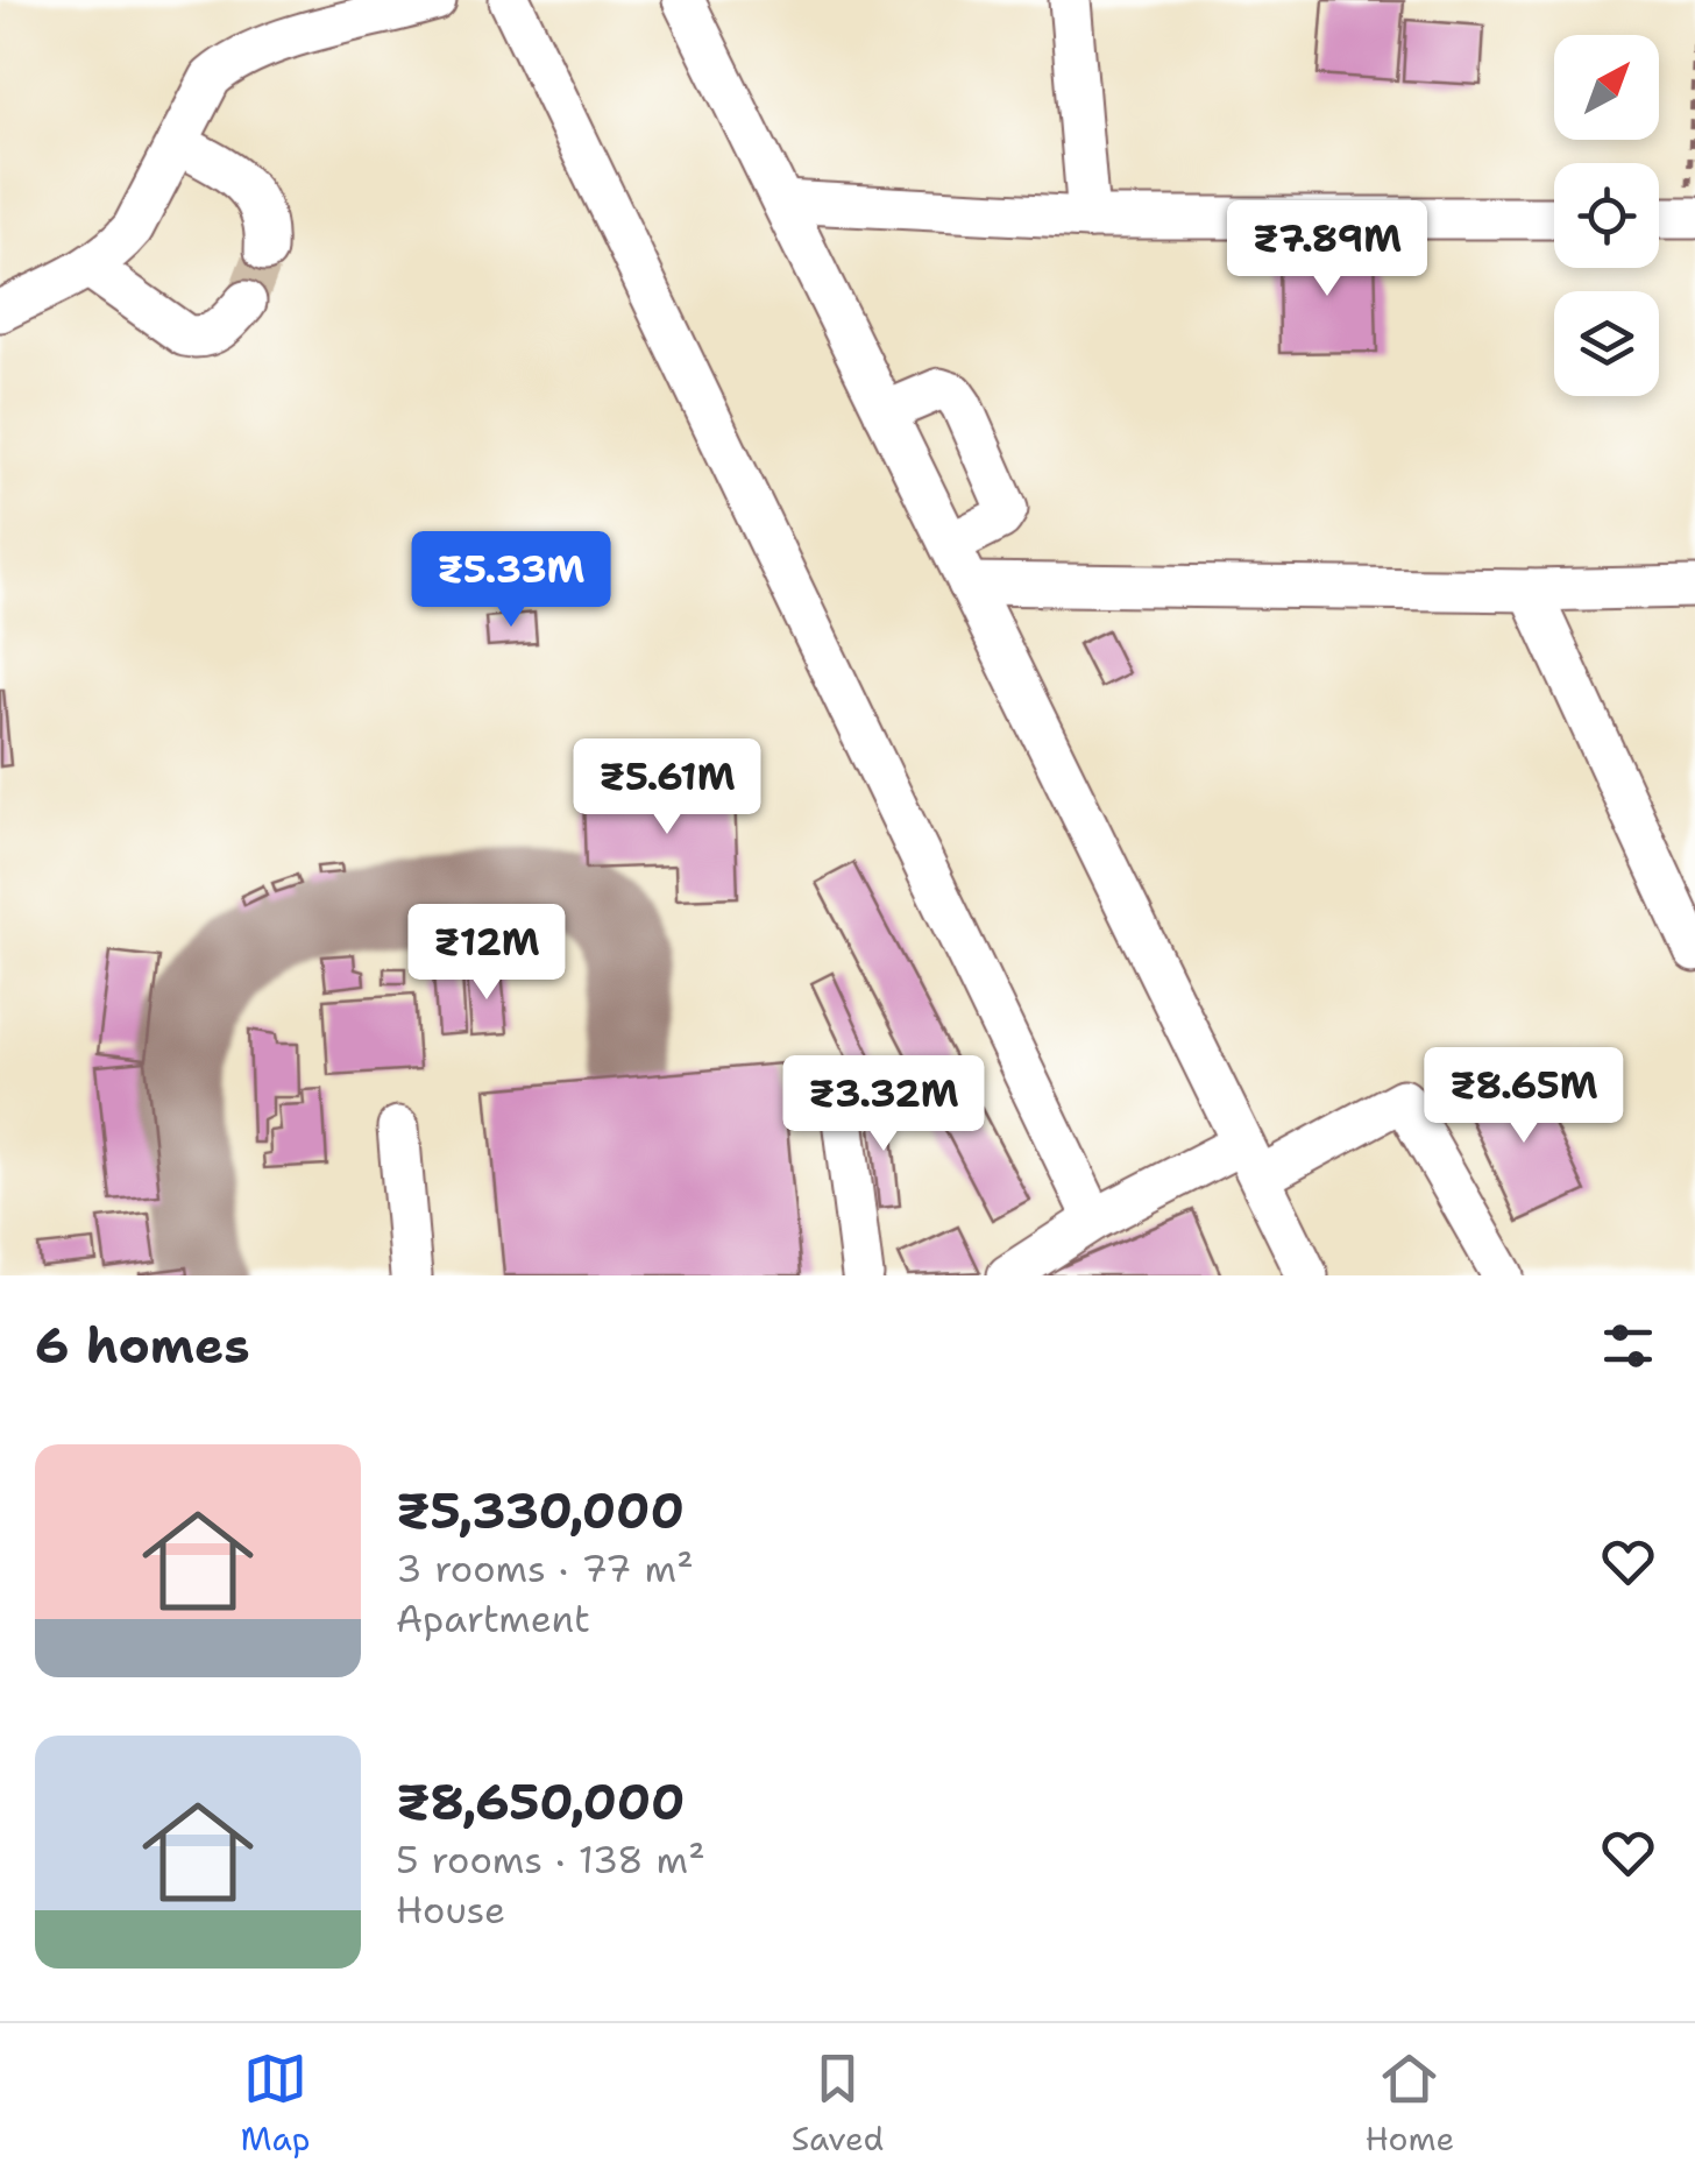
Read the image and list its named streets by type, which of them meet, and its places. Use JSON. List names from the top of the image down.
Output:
{
  "north": "top right",
  "page": {
    "price": [
      "₹7.89M",
      "₹5.33M",
      "₹5.61M",
      "₹12M",
      "₹8.65M",
      "₹3.32M"
    ],
    "heading": "6 homes",
    "list": [
      {
        "name": "₹5,330,000",
        "note": "3 rooms · 77 m² · Apartment"
      },
      {
        "name": "₹8,650,000",
        "note": "5 rooms · 138 m² · House"
      }
    ],
    "tabs": ["Map", "Saved", "Home"]
  }
}
